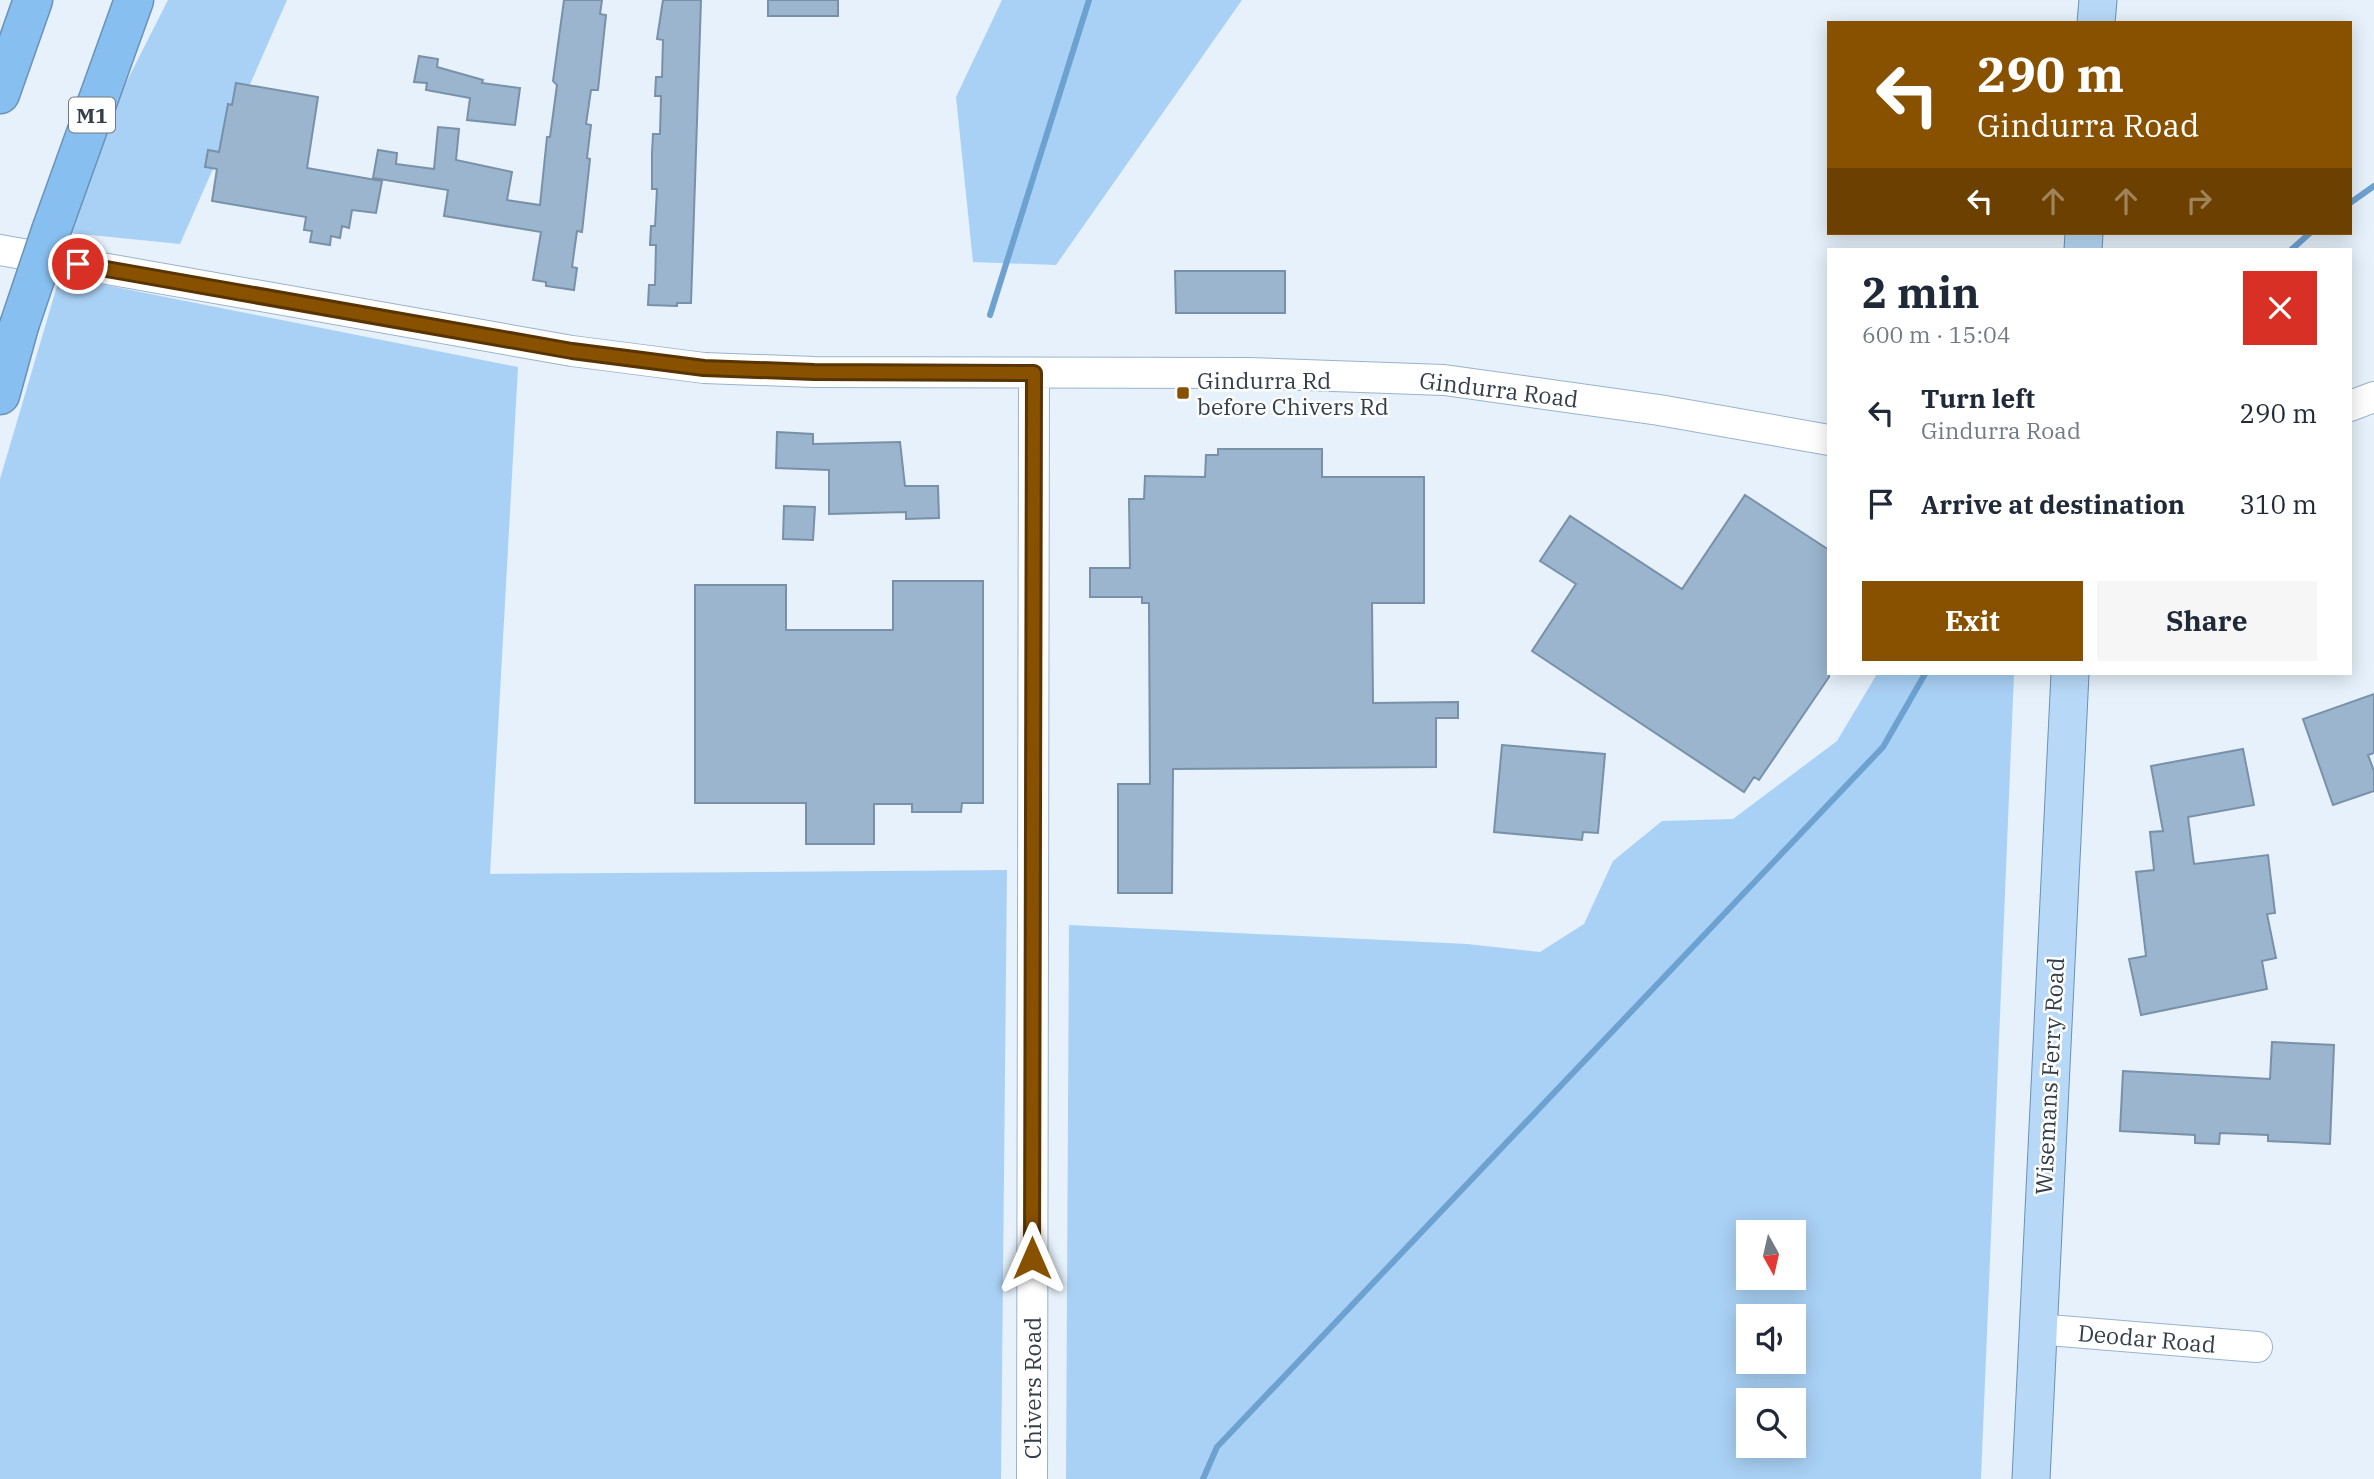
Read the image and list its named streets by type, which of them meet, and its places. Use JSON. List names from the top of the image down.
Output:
{
  "streets": {
    "highway": ["M1"],
    "main road": ["Wisemans Ferry Road"],
    "street": ["Gindurra Road", "Deodar Road", "Chivers Road"]
  },
  "crossings": [
    ["Gindurra Road", "Chivers Road"],
    ["Wisemans Ferry Road", "Deodar Road"]
  ],
  "places": {
    "transit": ["Gindurra Rd before Chivers Rd"]
  },
  "north": "bottom",
  "page": {
    "turn": ["290 m", "Gindurra Road"],
    "heading": ["2 min", "600 m · 15:04"],
    "list": [
      {
        "name": "Turn left",
        "note": "Gindurra Road",
        "value": "290 m"
      },
      {
        "name": "Arrive at destination",
        "value": "310 m"
      }
    ],
    "buttons": ["Exit", "Share"]
  }
}
